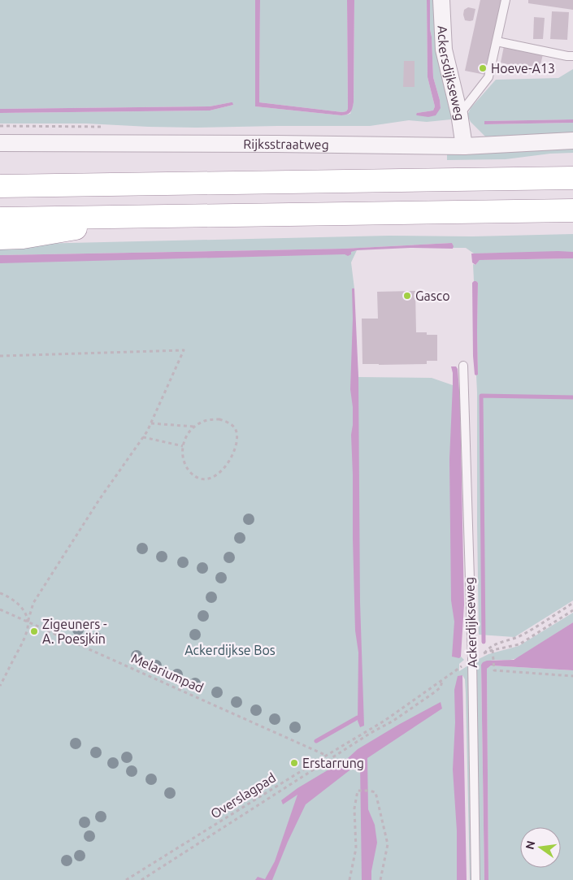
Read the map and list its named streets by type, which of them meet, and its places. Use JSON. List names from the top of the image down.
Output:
{
  "streets": {
    "street": ["Ackersdijkseweg", "Rijksstraatweg"],
    "lane": ["Ackerdijkseweg"],
    "path": ["Melariumpad", "Overslagpad"]
  },
  "crossings": [
    ["Ackersdijkseweg", "Rijksstraatweg"],
    ["Ackerdijkseweg", "Overslagpad"],
    ["Melariumpad", "Overslagpad"]
  ],
  "parks": ["Ackerdijkse Bos"],
  "places": [
    "Hoeve-A13",
    "Gasco",
    "Zigeuners - A. Poesjkin",
    "Erstarrung"
  ],
  "north": "left"
}
